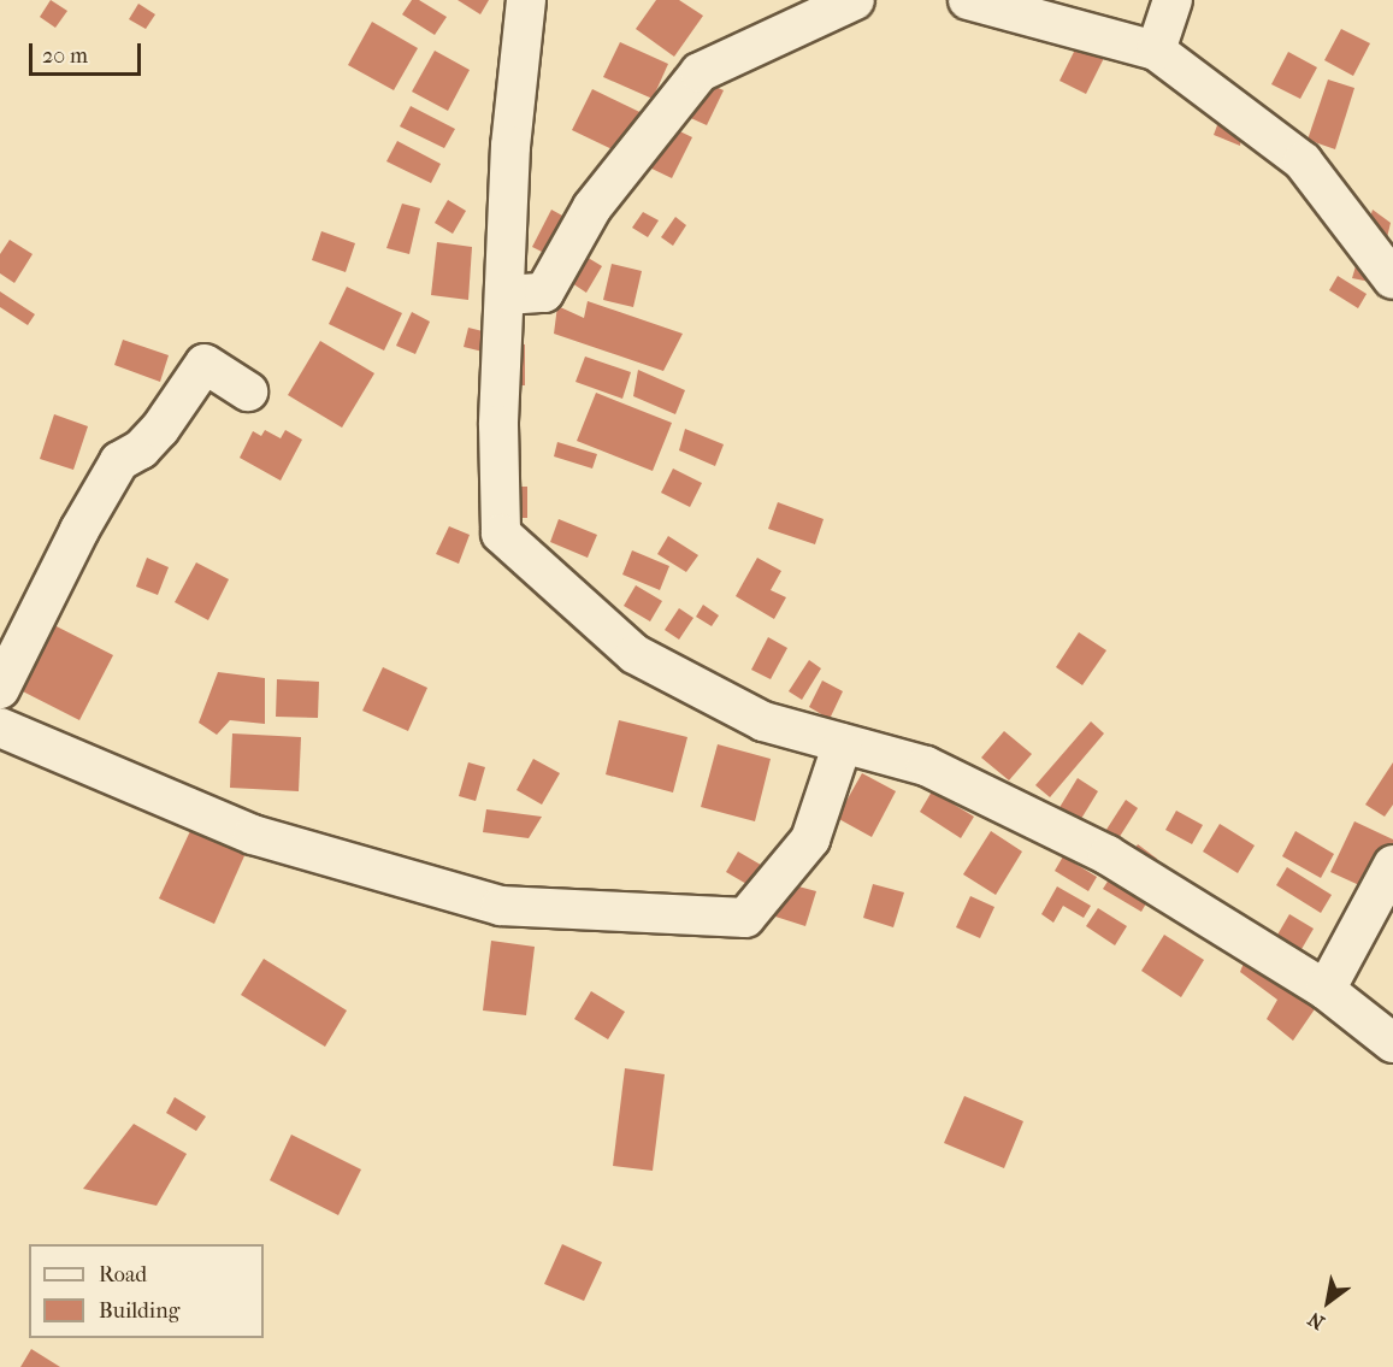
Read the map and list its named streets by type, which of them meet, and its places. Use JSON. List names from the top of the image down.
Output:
{
  "legend": ["Road", "Building"],
  "scale_bar": "20 m",
  "north": "bottom left"
}
